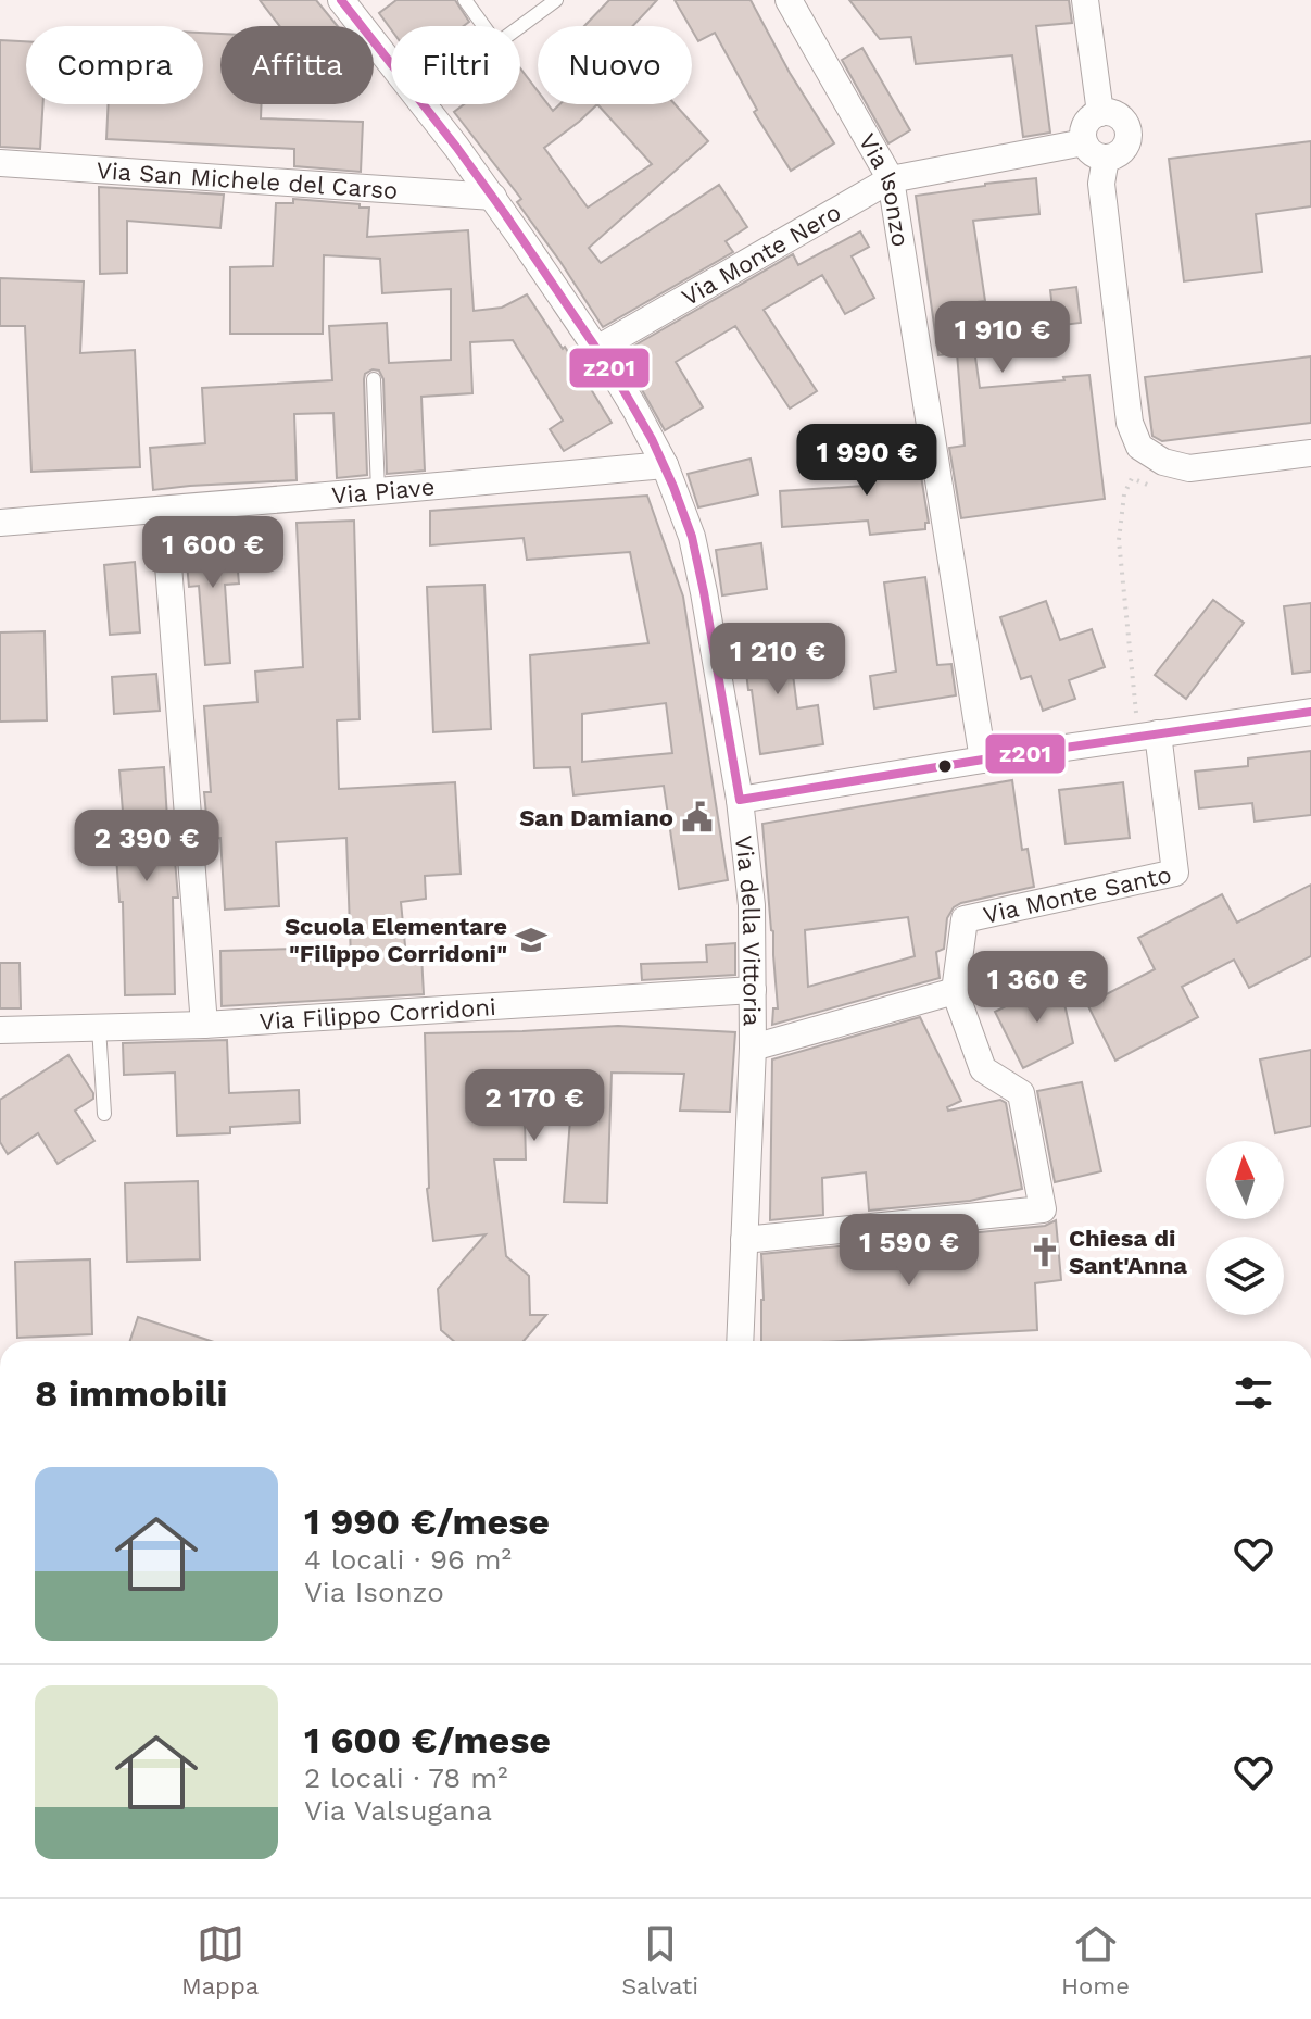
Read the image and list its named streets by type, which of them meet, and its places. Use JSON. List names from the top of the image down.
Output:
{
  "streets": {
    "street": [
      "Via San Michele del Carso",
      "Via Isonzo",
      "Via Monte Nero",
      "Via Piave",
      "Via Monte Santo",
      "Via della Vittoria",
      "Via Filippo Corridoni"
    ]
  },
  "crossings": [
    ["Via San Michele del Carso", "Via della Vittoria"],
    ["Via Isonzo", "Via Monte Nero"],
    ["Via Monte Nero", "Via della Vittoria"],
    ["Via Piave", "Via della Vittoria"],
    ["Via della Vittoria", "Via Filippo Corridoni"]
  ],
  "places": {
    "public building": ["San Damiano"],
    "school or university": ["Scuola Elementare \"Filippo Corridoni\""],
    "church": ["Chiesa di Sant'Anna"]
  },
  "lines": ["transit line z201"],
  "north": "top",
  "page": {
    "chip": [
      "Compra",
      "Affitta",
      "Filtri",
      "Nuovo"
    ],
    "price": [
      "1 910 €",
      "1 990 €",
      "1 600 €",
      "1 210 €",
      "2 390 €",
      "1 360 €",
      "2 170 €",
      "1 590 €"
    ],
    "heading": "8 immobili",
    "list": [
      {
        "name": "1 990 €/mese",
        "note": "4 locali · 96 m² · Via Isonzo"
      },
      {
        "name": "1 600 €/mese",
        "note": "2 locali · 78 m² · Via Valsugana"
      }
    ],
    "tabs": ["Mappa", "Salvati", "Home"]
  }
}
